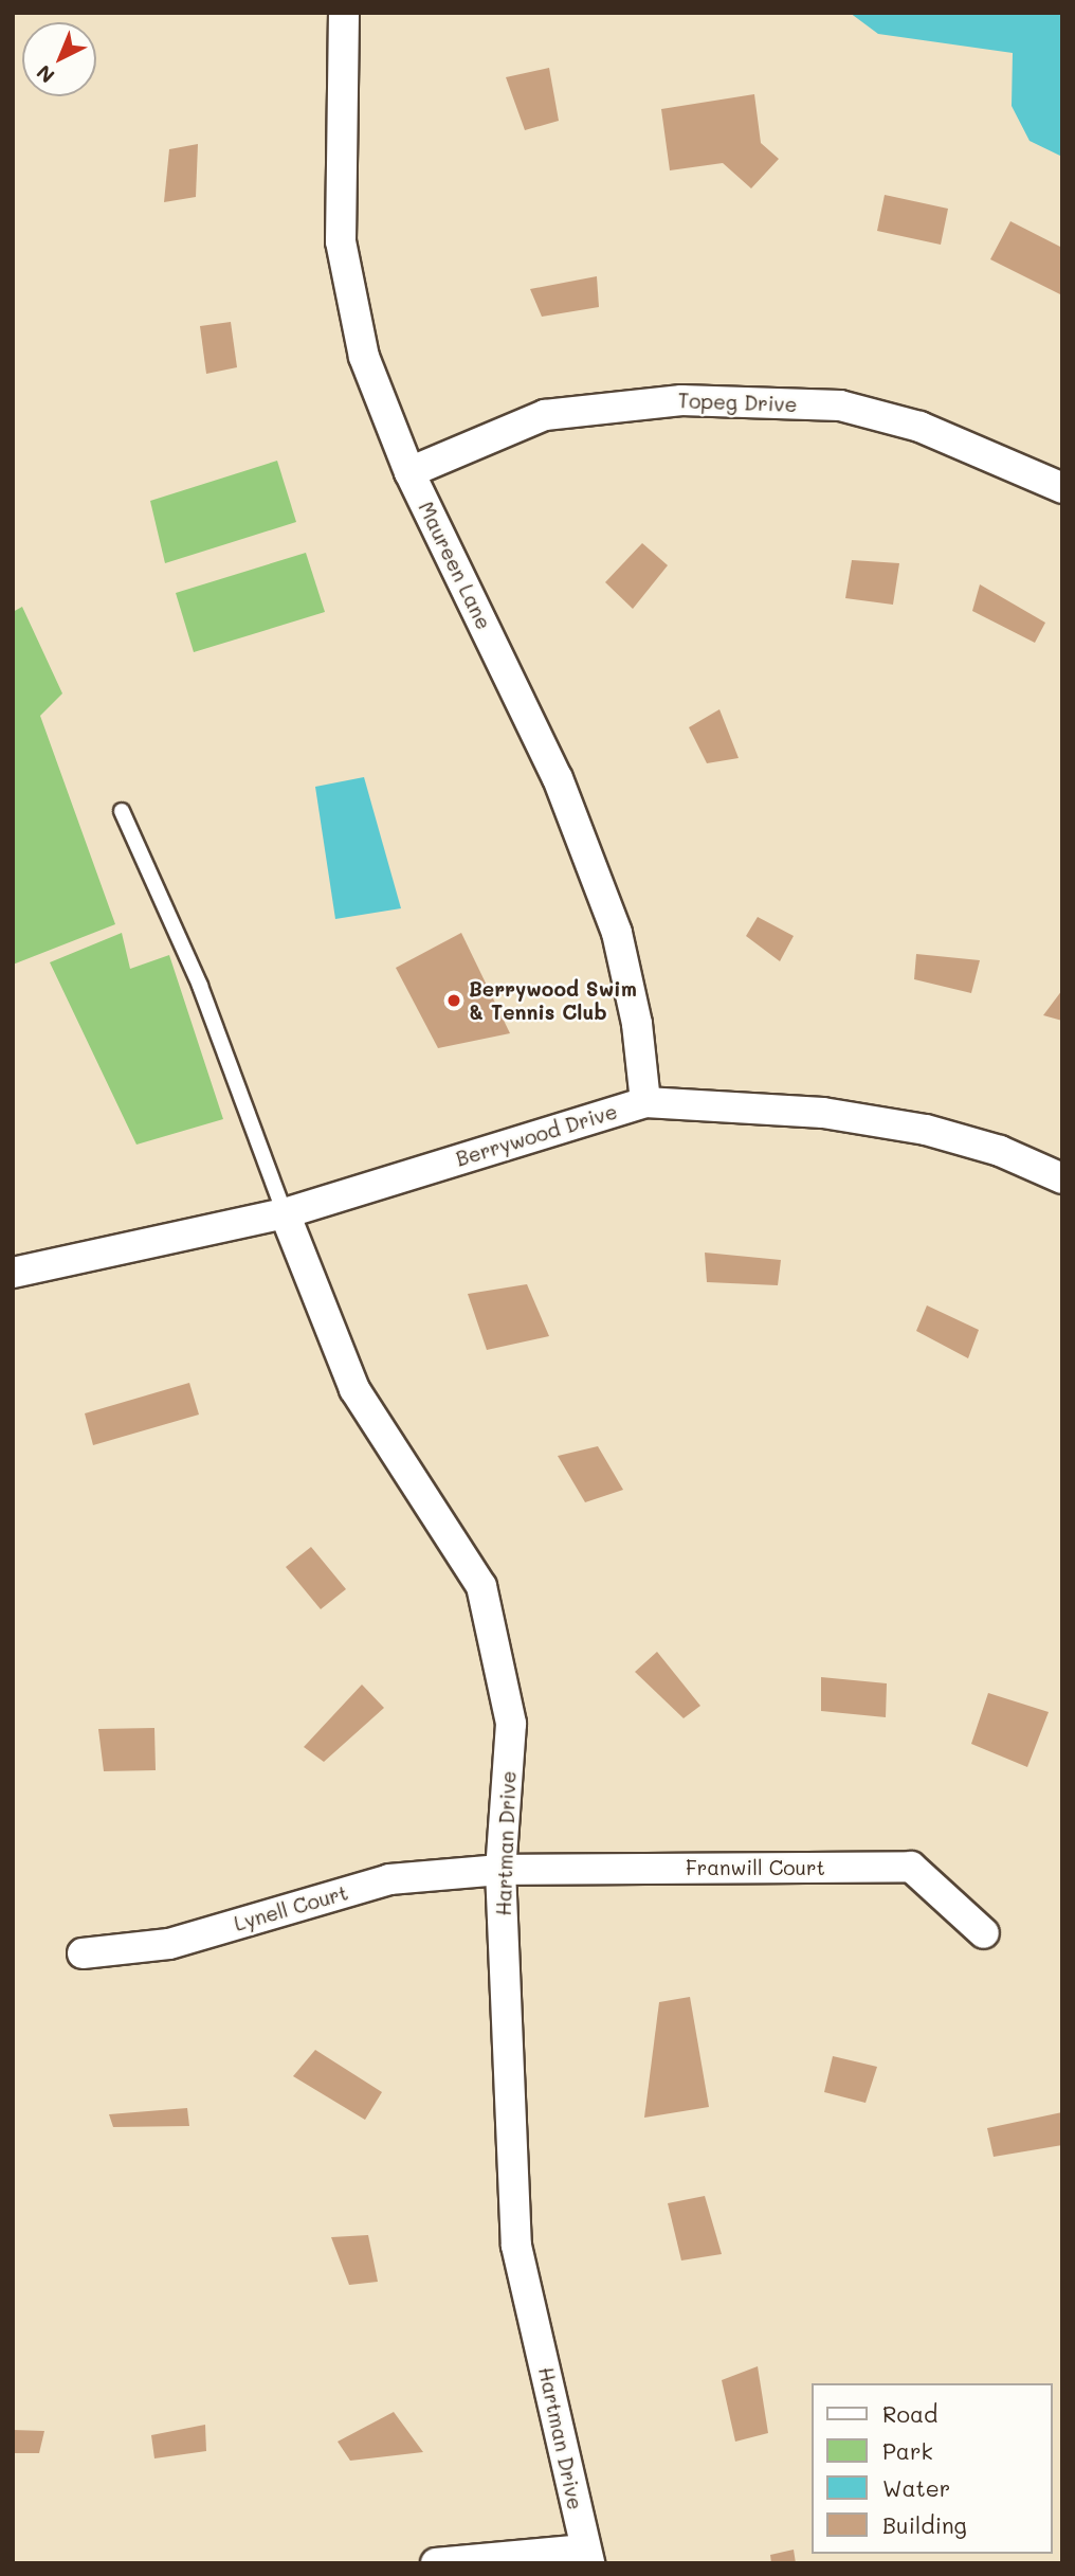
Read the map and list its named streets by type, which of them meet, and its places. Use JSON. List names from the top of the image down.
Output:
{
  "streets": {
    "street": [
      "Topeg Drive",
      "Maureen Lane",
      "Berrywood Drive",
      "Hartman Drive",
      "Franwill Court",
      "Lynell Court"
    ]
  },
  "crossings": [
    ["Topeg Drive", "Maureen Lane"],
    ["Maureen Lane", "Berrywood Drive"],
    ["Berrywood Drive", "Hartman Drive"],
    ["Hartman Drive", "Franwill Court"],
    ["Hartman Drive", "Lynell Court"],
    ["Franwill Court", "Lynell Court"]
  ],
  "places": ["Berrywood Swim & Tennis Club"],
  "legend": [
    "Road",
    "Park",
    "Water",
    "Building"
  ],
  "north": "bottom left"
}
